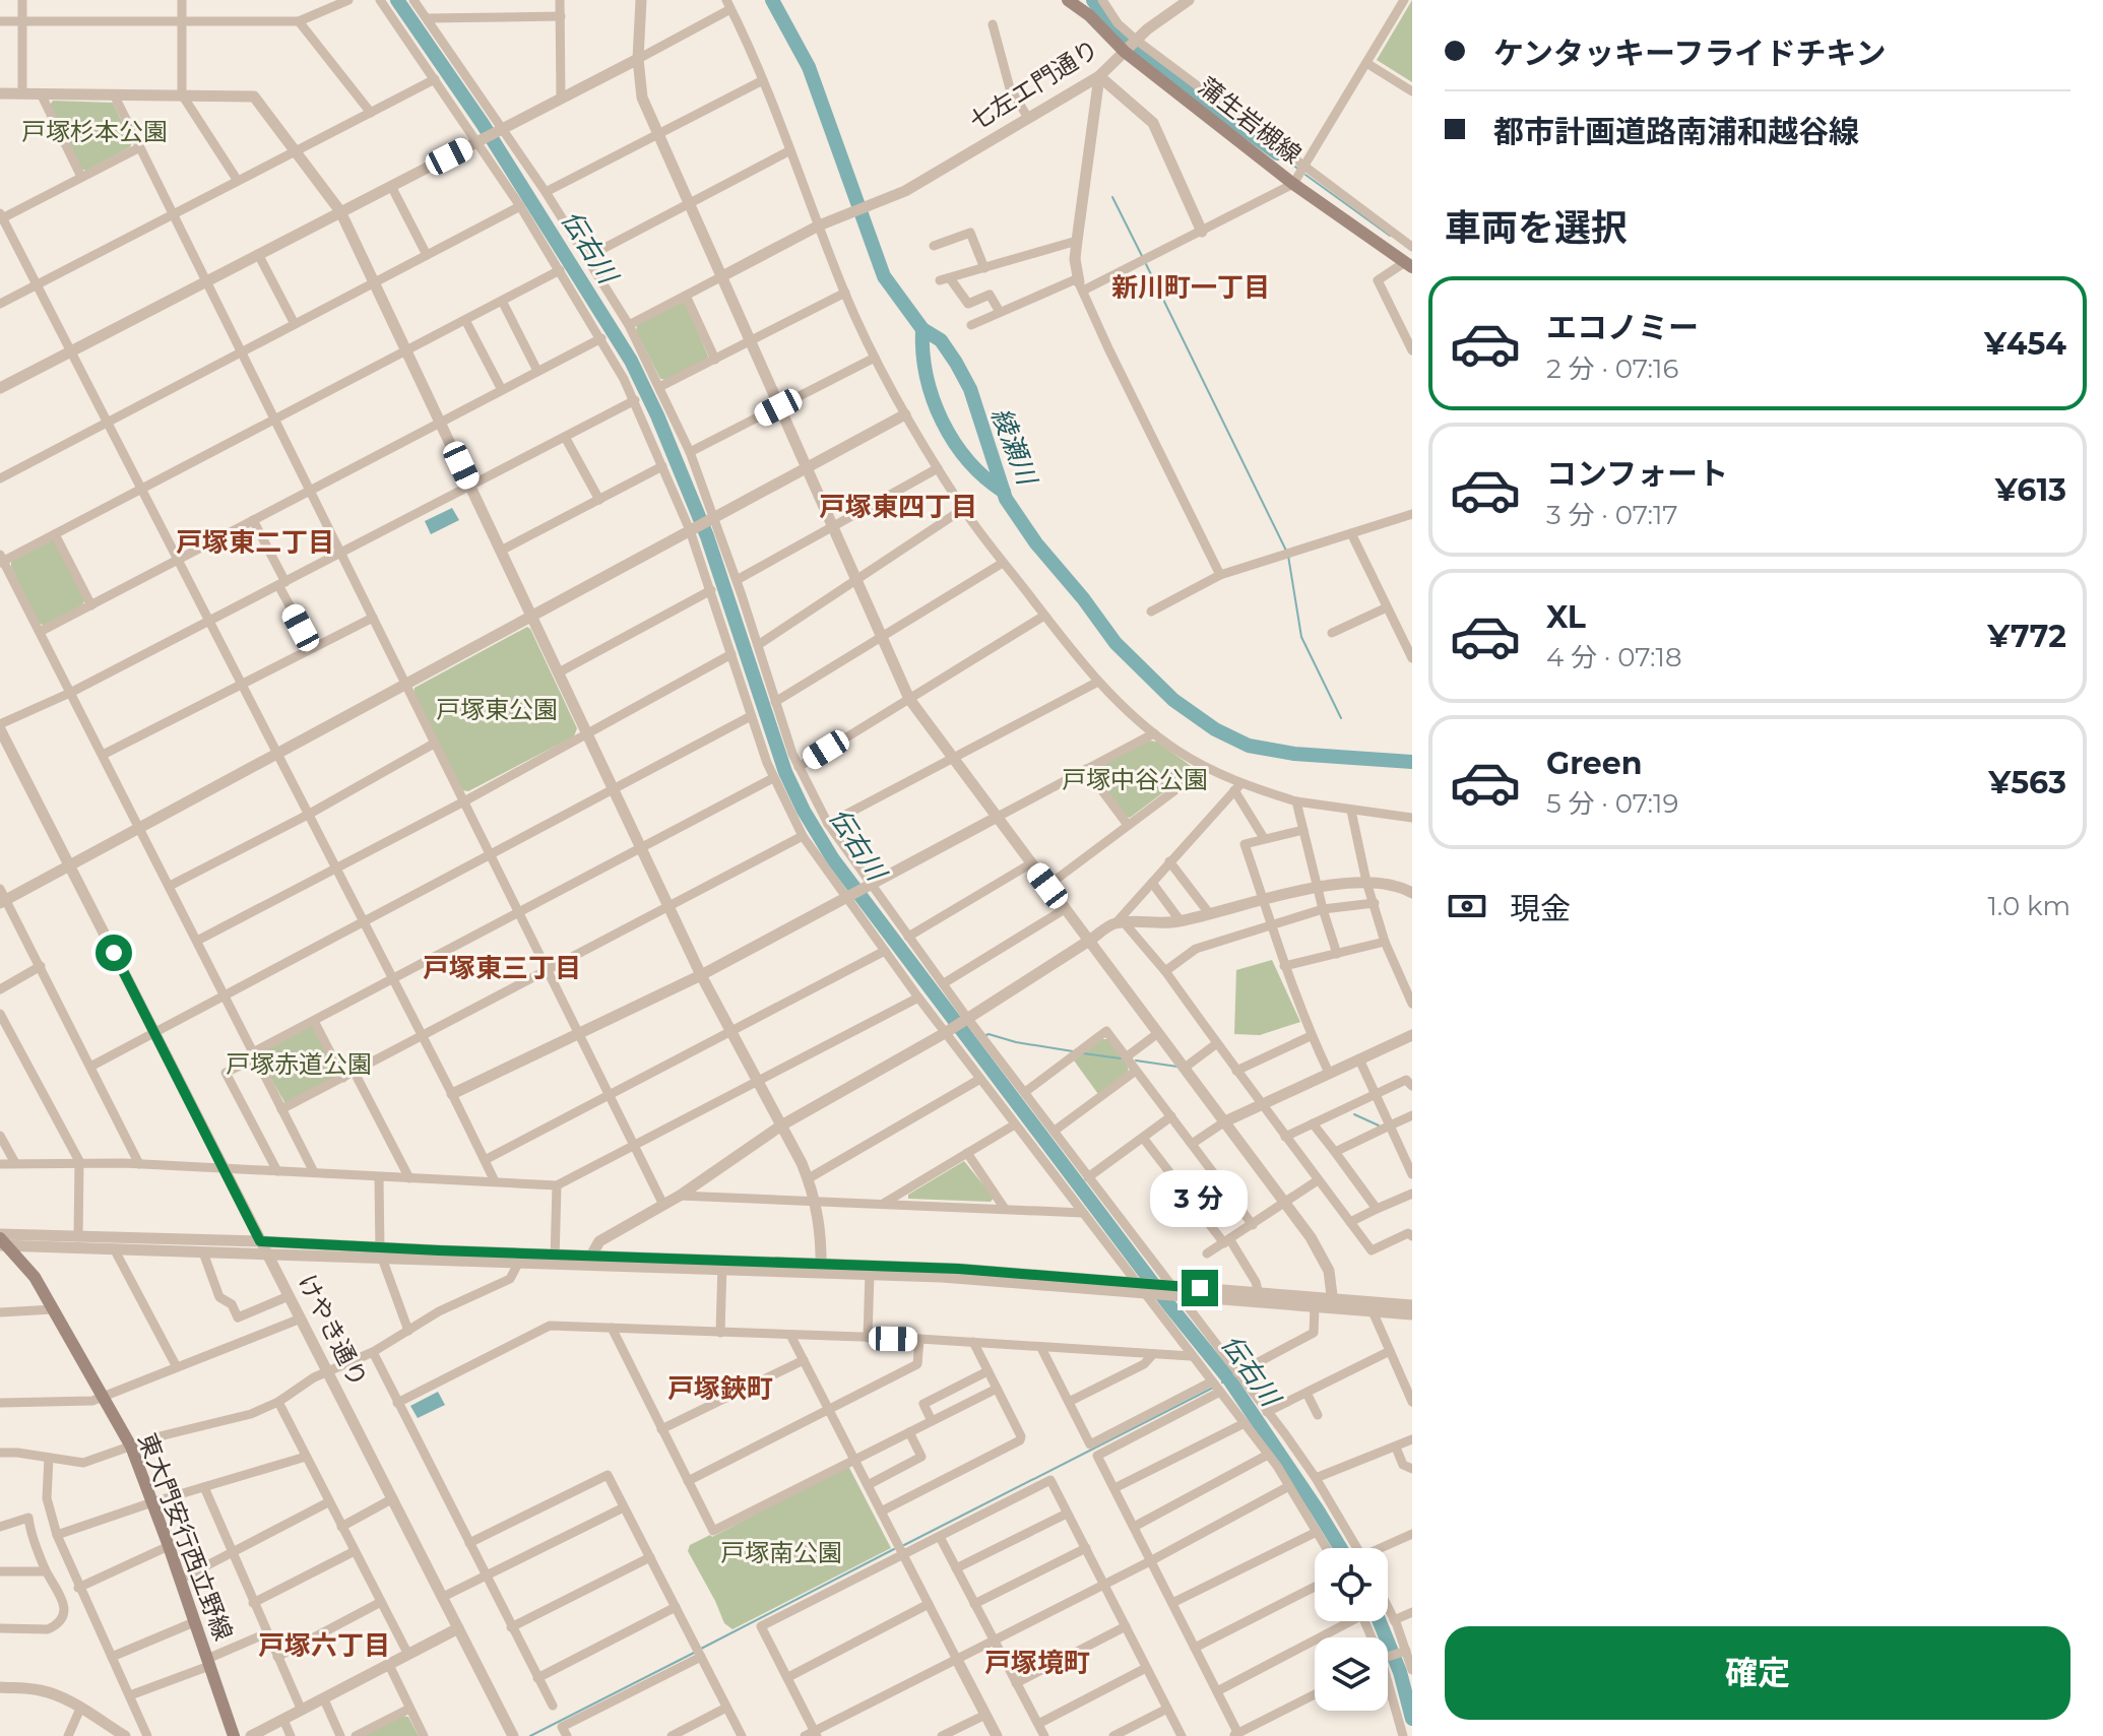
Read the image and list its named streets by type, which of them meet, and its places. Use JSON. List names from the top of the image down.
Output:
{
  "streets": {
    "main road": ["蒲生岩槻線", "東大門安行西立野線"],
    "street": ["七左エ門通り", "けやき通り"]
  },
  "crossings": [
    ["七左エ門通り", "蒲生岩槻線"]
  ],
  "districts": [
    "新川町一丁目",
    "戸塚東四丁目",
    "戸塚東二丁目",
    "戸塚東三丁目",
    "戸塚鋏町",
    "戸塚六丁目",
    "戸塚境町"
  ],
  "water": ["伝右川", "綾瀬川"],
  "parks": [
    "戸塚杉本公園",
    "戸塚東公園",
    "戸塚中谷公園",
    "戸塚赤道公園",
    "戸塚南公園"
  ],
  "page": {
    "banner": ["ケンタッキーフライドチキン", "都市計画道路南浦和越谷線"],
    "heading": "車両を選択",
    "list": [
      {
        "name": "エコノミー",
        "note": "2 分 · 07:16",
        "value": "¥454"
      },
      {
        "name": "コンフォート",
        "note": "3 分 · 07:17",
        "value": "¥613"
      },
      {
        "name": "XL",
        "note": "4 分 · 07:18",
        "value": "¥772"
      },
      {
        "name": "Green",
        "note": "5 分 · 07:19",
        "value": "¥563"
      }
    ],
    "pay": ["現金", "1.0 km"],
    "bubble": "3 分",
    "buttons": "確定"
  }
}
